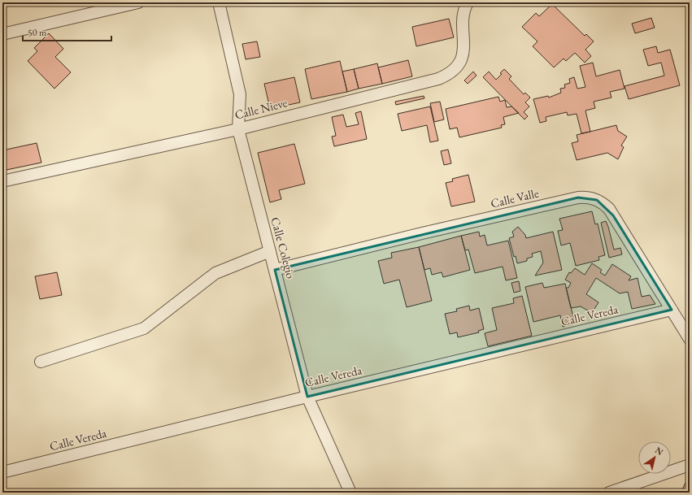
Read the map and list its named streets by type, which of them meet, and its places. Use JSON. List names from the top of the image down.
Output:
{
  "streets": {
    "street": [
      "Calle Nieve",
      "Calle Valle",
      "Calle Colegio",
      "Calle Vereda"
    ]
  },
  "crossings": [
    ["Calle Nieve", "Calle Colegio"],
    ["Calle Valle", "Calle Colegio"],
    ["Calle Valle", "Calle Vereda"],
    ["Calle Colegio", "Calle Vereda"]
  ],
  "scale_bar": "50 m",
  "north": "top right"
}
